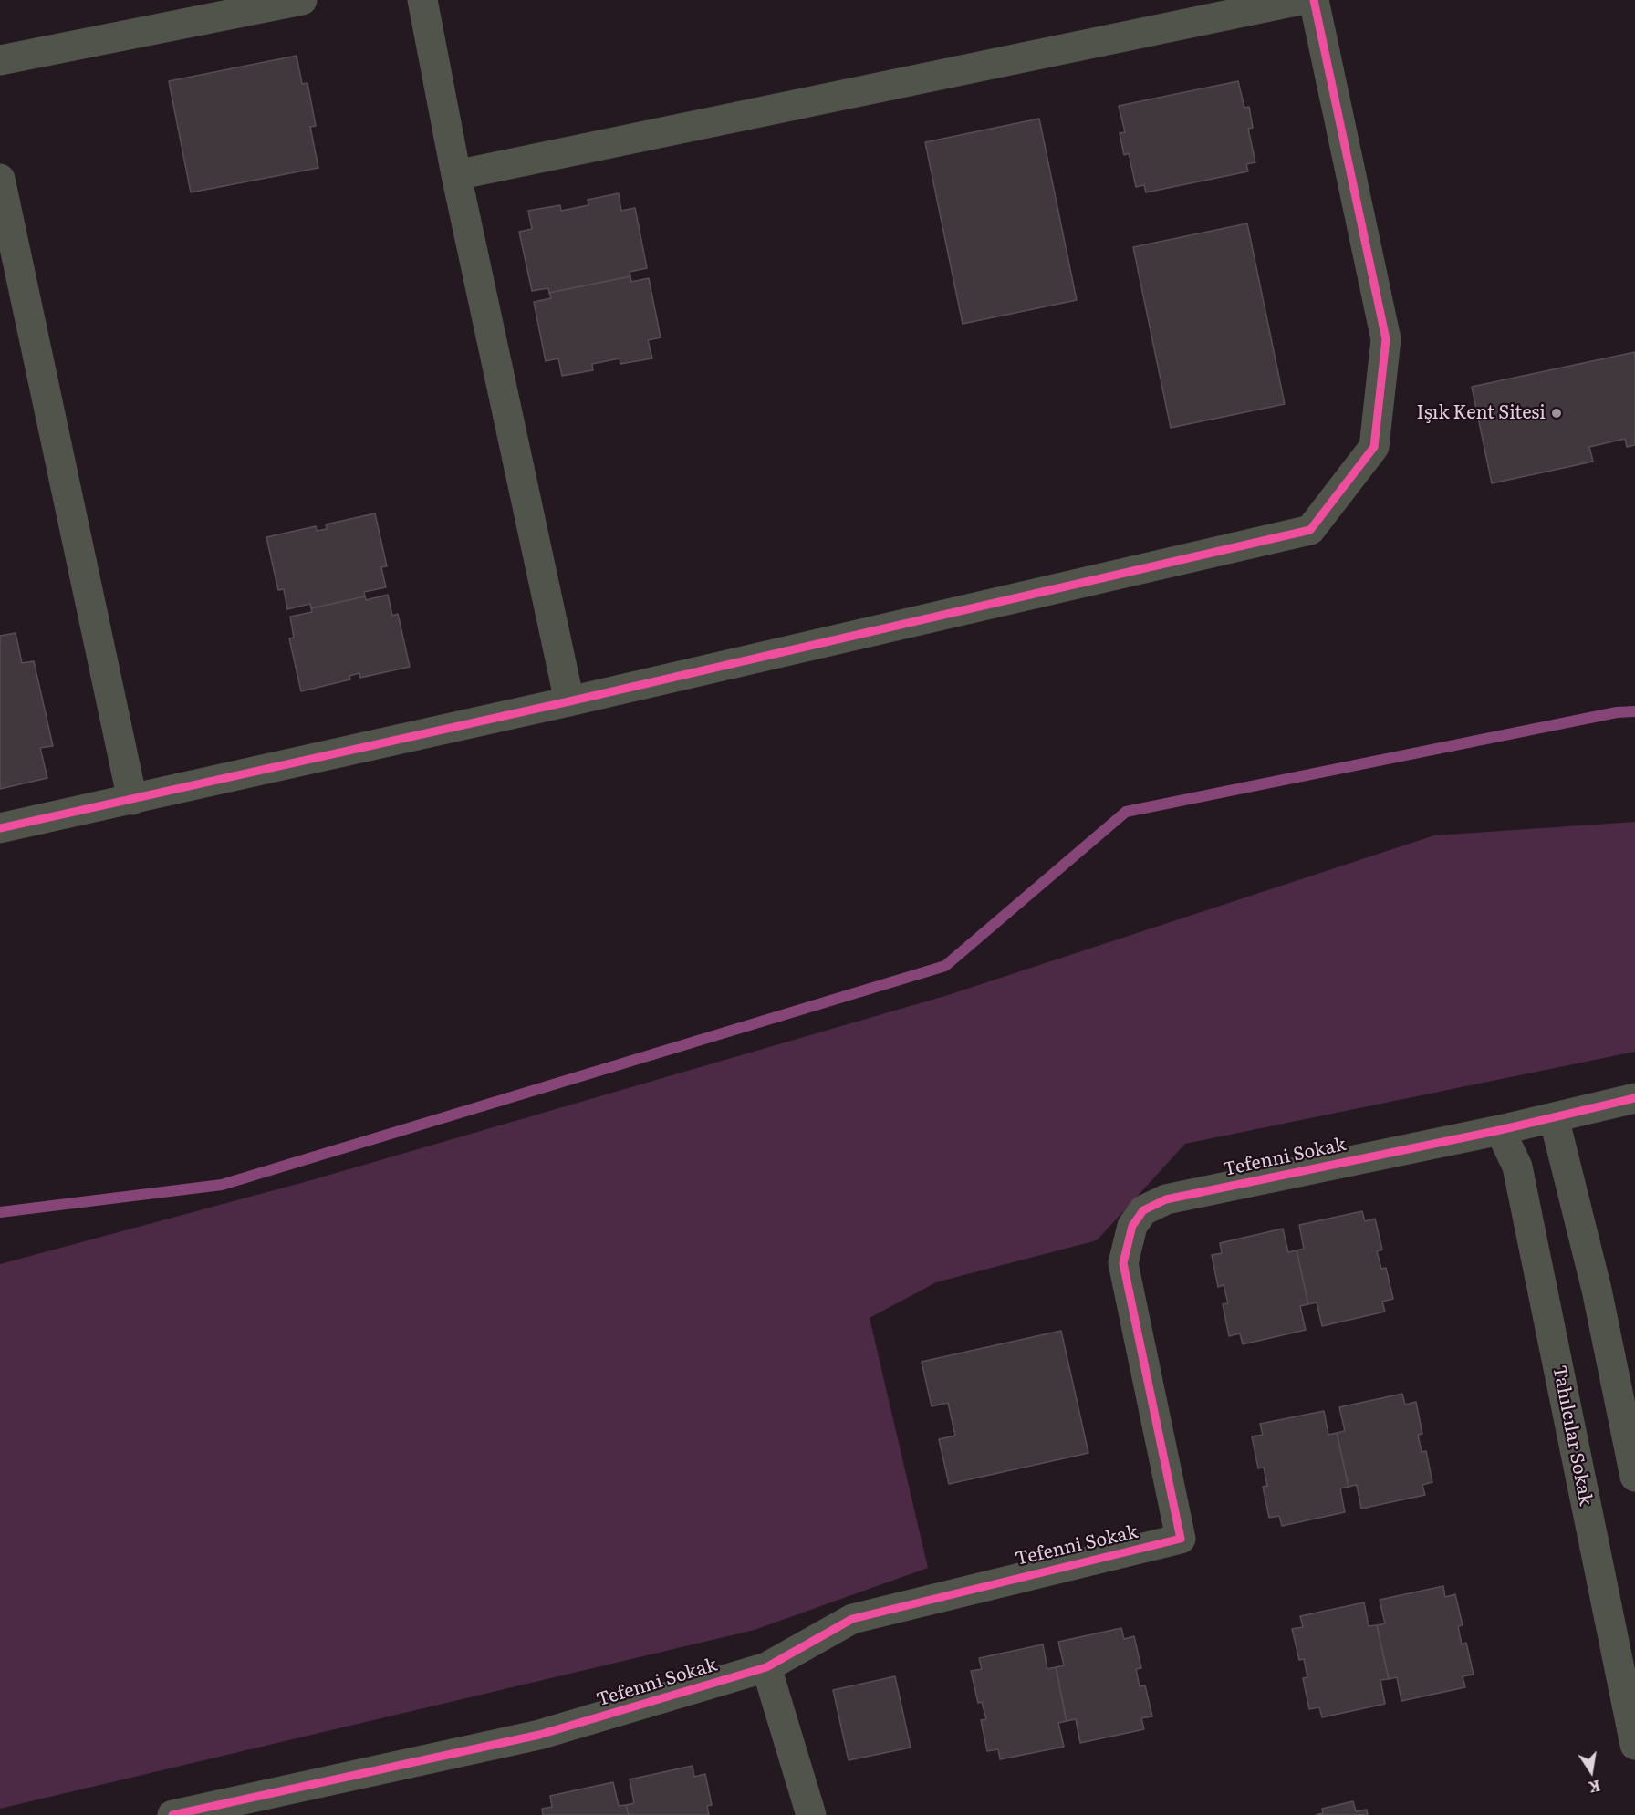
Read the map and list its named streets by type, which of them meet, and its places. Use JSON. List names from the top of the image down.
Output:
{
  "streets": {
    "street": ["Tefenni Sokak", "Tahılcılar Sokak"]
  },
  "crossings": [
    ["Tefenni Sokak", "Tahılcılar Sokak"]
  ],
  "places": ["Işık Kent Sitesi"],
  "north": "bottom"
}
